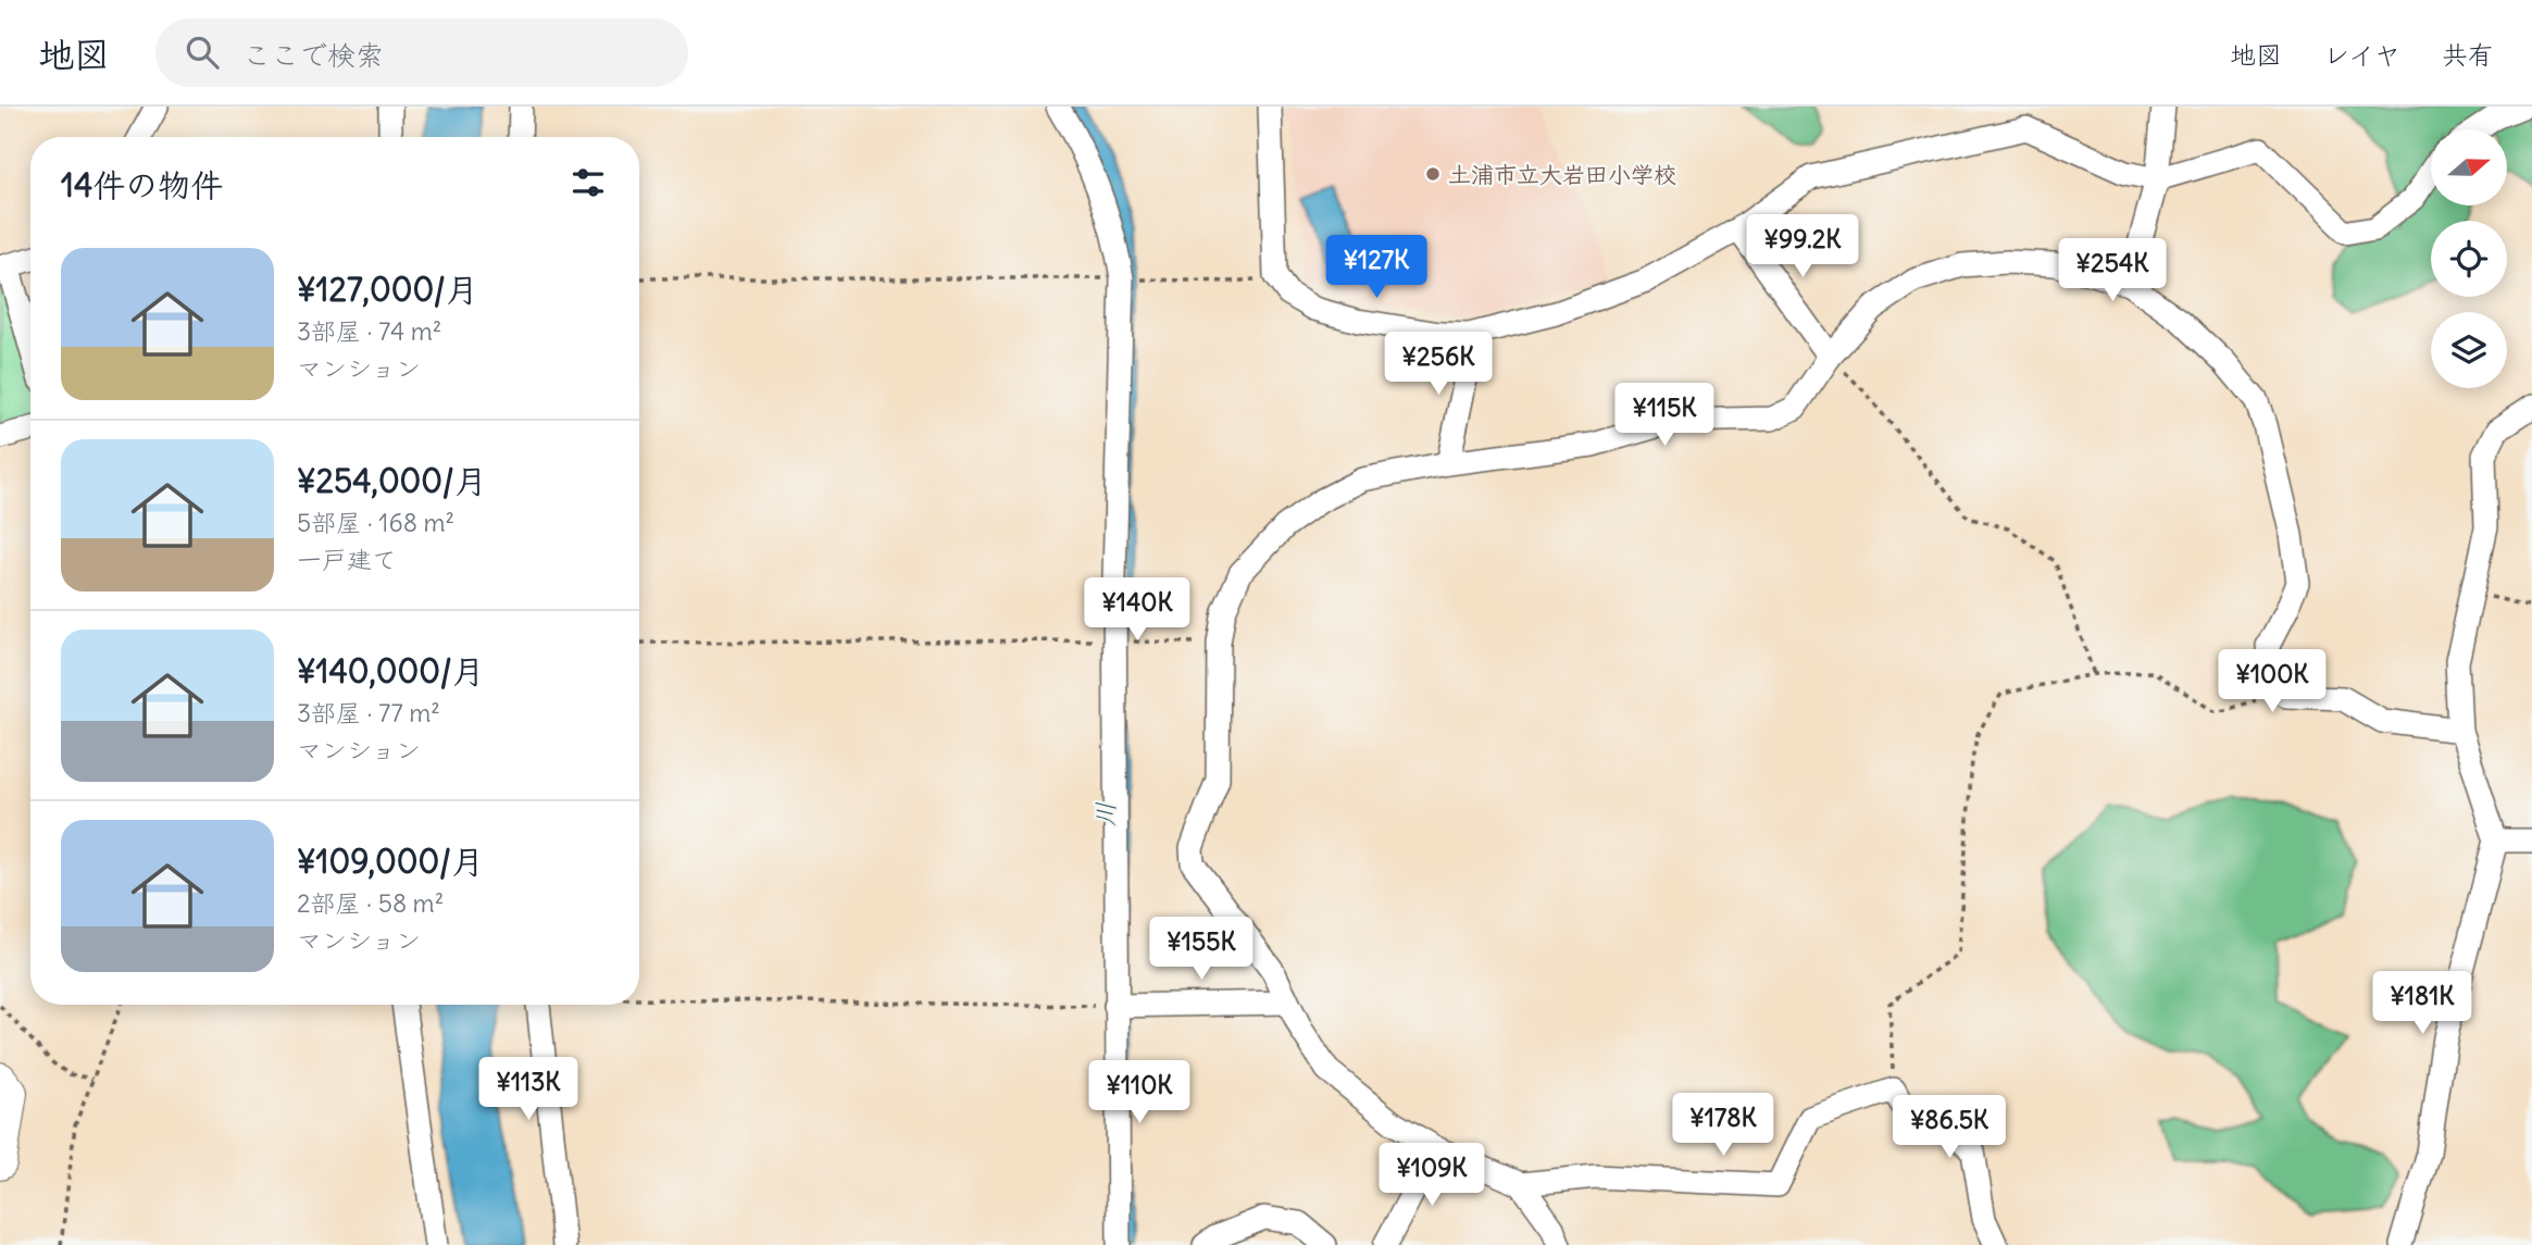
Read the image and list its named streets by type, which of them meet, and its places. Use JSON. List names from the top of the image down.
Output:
{
  "water": ["川"],
  "places": ["土浦市立大岩田小学校"],
  "north": "right",
  "page": {
    "header": "地図",
    "search": "ここで検索",
    "nav": ["地図", "レイヤ", "共有"],
    "heading": "14件の物件",
    "price": [
      "¥99.2K",
      "¥127K",
      "¥254K",
      "¥256K",
      "¥115K",
      "¥140K",
      "¥100K",
      "¥155K",
      "¥181K",
      "¥113K",
      "¥110K",
      "¥178K",
      "¥86.5K",
      "¥109K"
    ],
    "list": [
      {
        "name": "¥127,000/月",
        "note": "3部屋 · 74 m² · マンション"
      },
      {
        "name": "¥254,000/月",
        "note": "5部屋 · 168 m² · 一戸建て"
      },
      {
        "name": "¥140,000/月",
        "note": "3部屋 · 77 m² · マンション"
      },
      {
        "name": "¥109,000/月",
        "note": "2部屋 · 58 m² · マンション"
      }
    ]
  }
}
